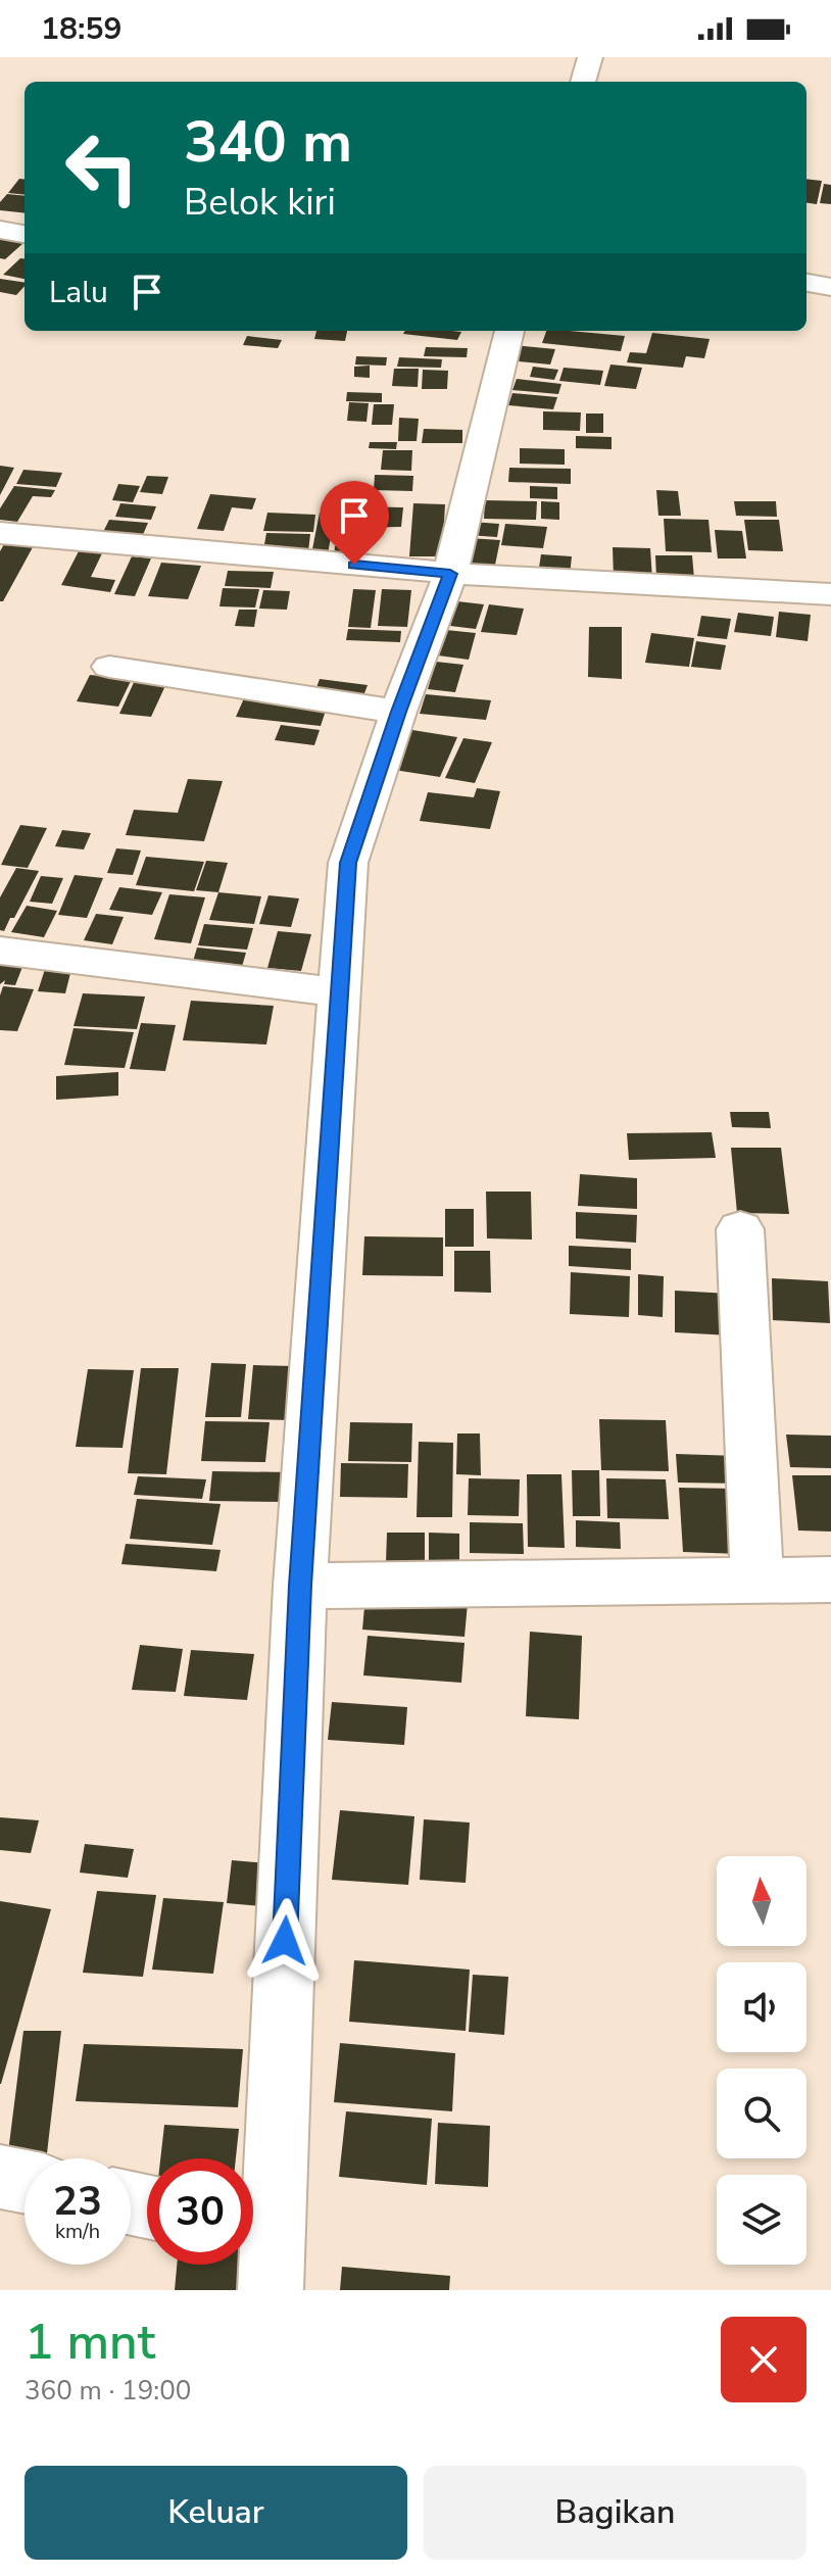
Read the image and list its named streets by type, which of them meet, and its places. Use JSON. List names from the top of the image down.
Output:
{
  "north": "top",
  "page": {
    "status": "18:59",
    "turn": ["340 m", "Belok kiri"],
    "then": "Lalu",
    "speed": "23 km/h",
    "limit": "30",
    "heading": ["1 mnt", "360 m · 19:00"],
    "buttons": ["Keluar", "Bagikan"]
  }
}
